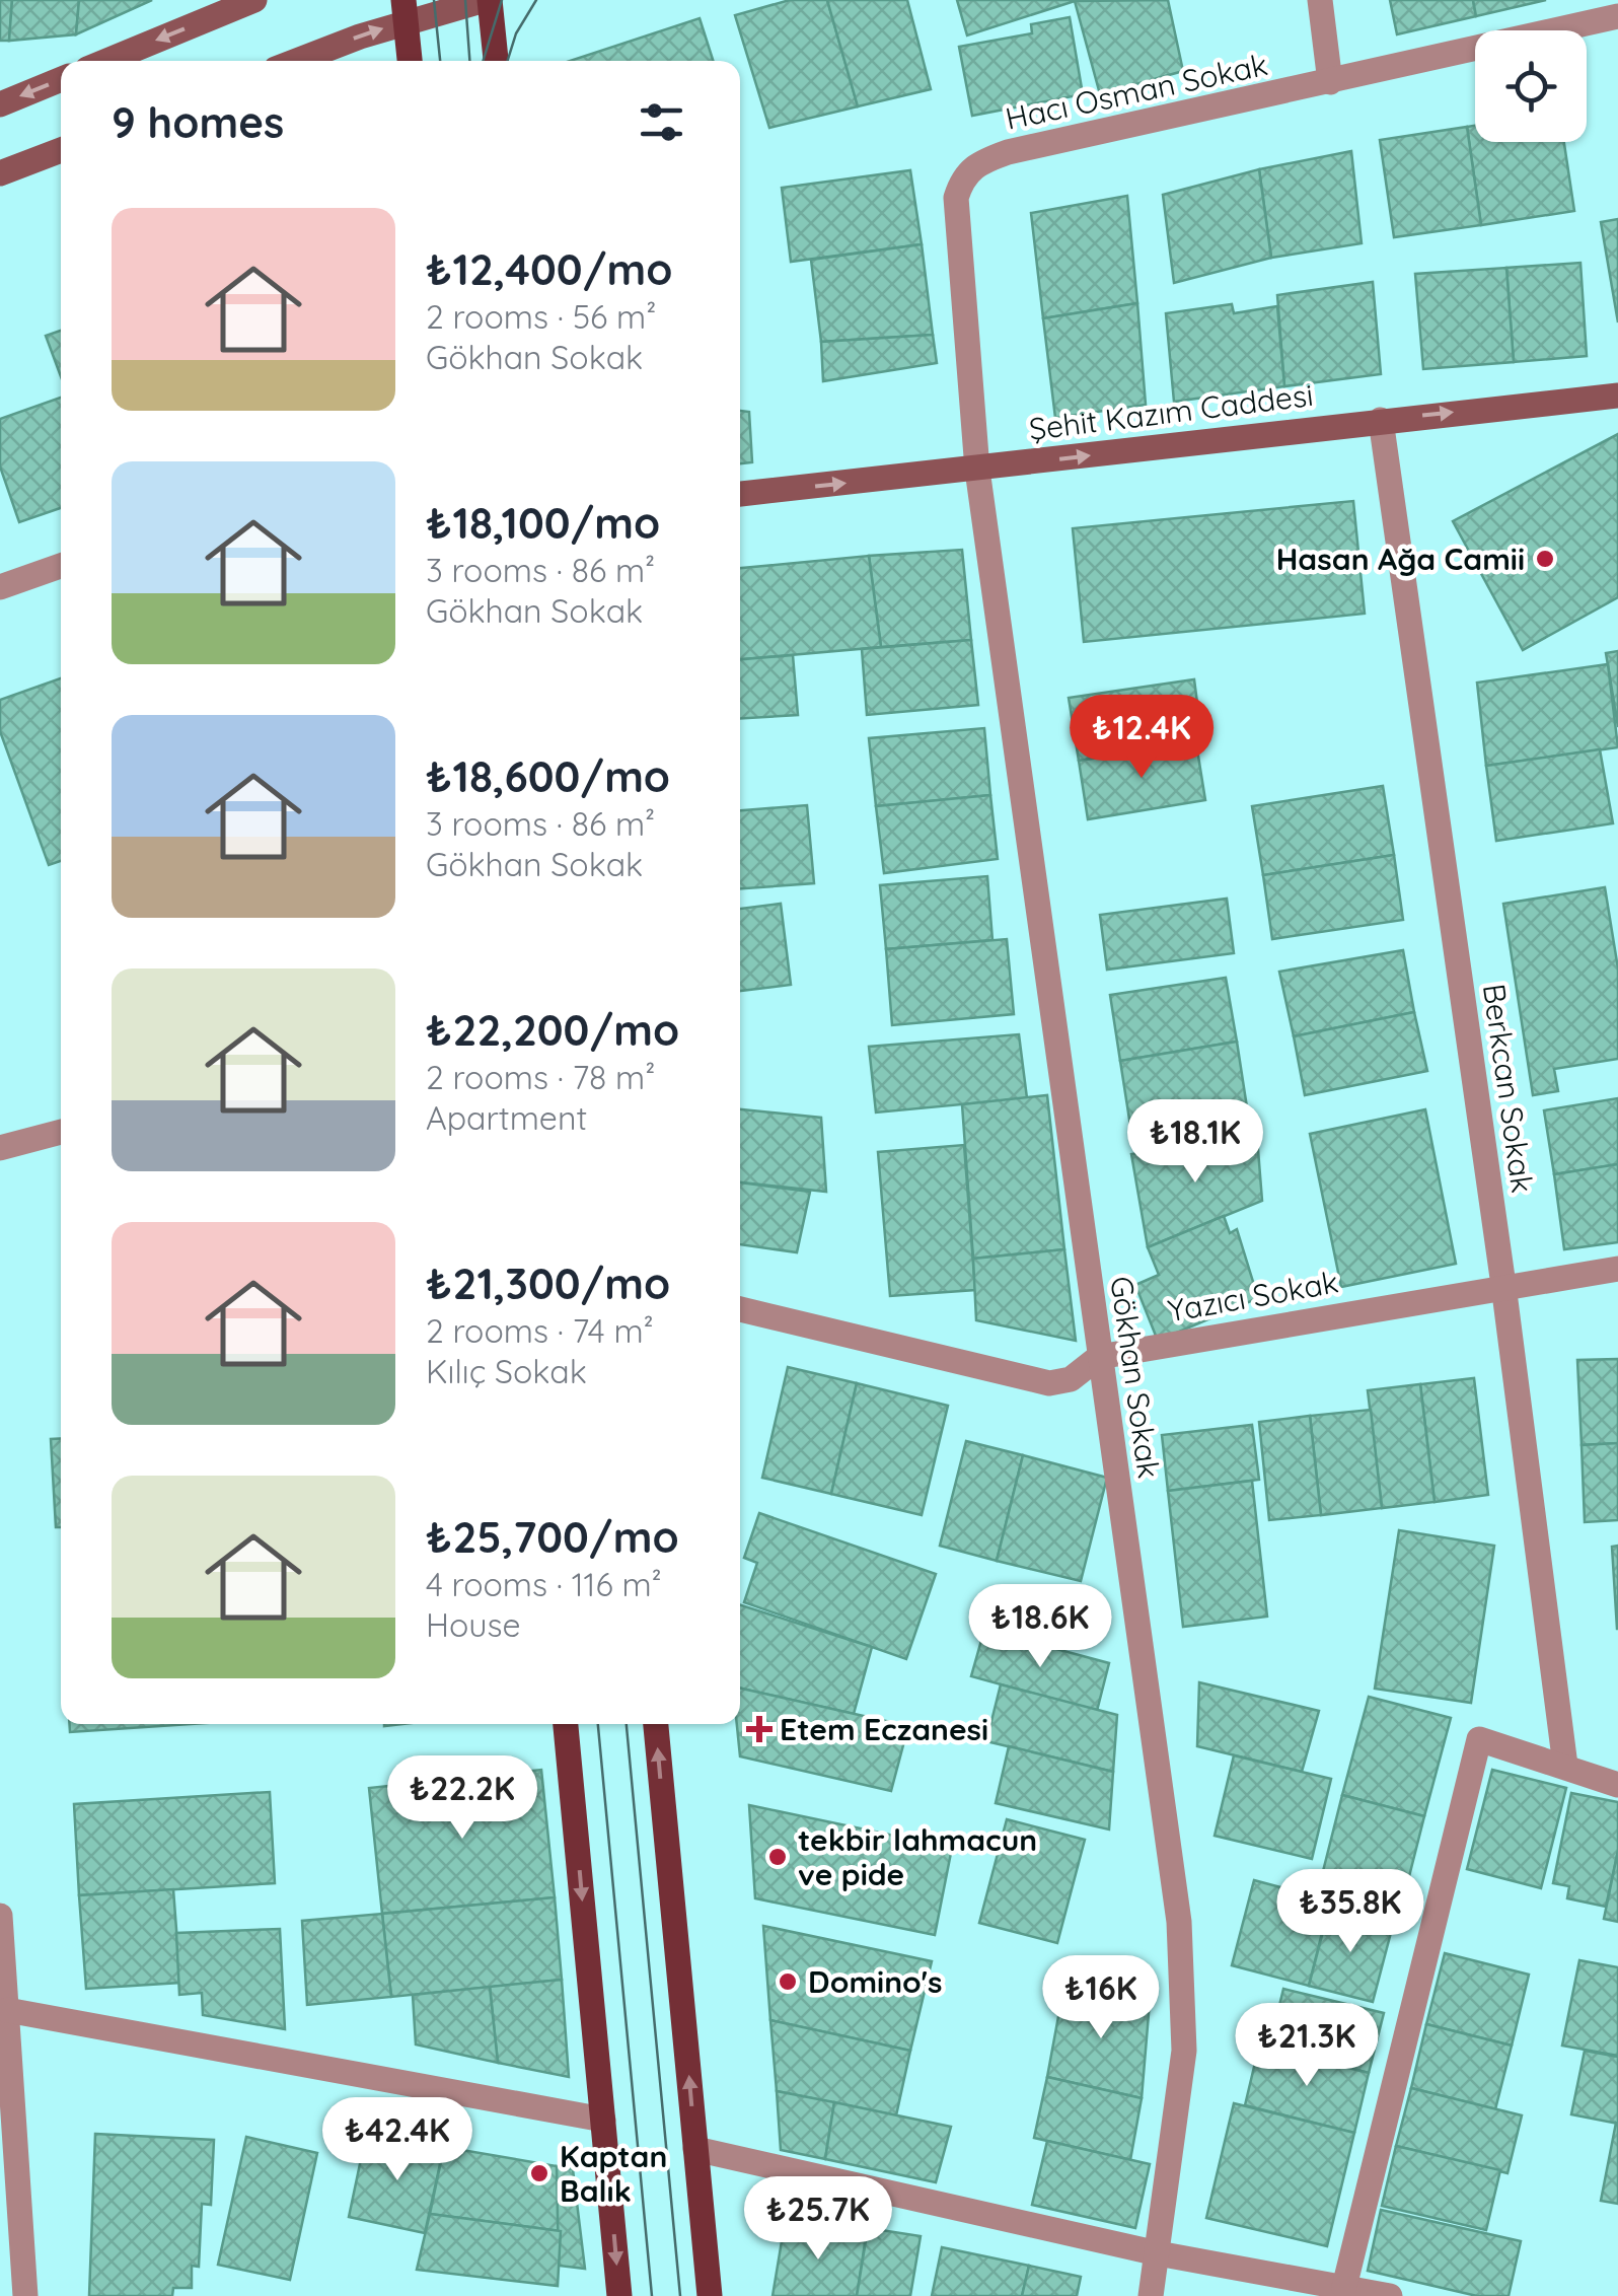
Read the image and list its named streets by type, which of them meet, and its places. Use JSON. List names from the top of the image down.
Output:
{
  "streets": {
    "street": [
      "Hacı Osman Sokak",
      "Şehit Kazım Caddesi",
      "Berkcan Sokak",
      "Yazıcı Sokak",
      "Gökhan Sokak"
    ]
  },
  "crossings": [
    ["Hacı Osman Sokak", "Şehit Kazım Caddesi"],
    ["Hacı Osman Sokak", "Gökhan Sokak"],
    ["Şehit Kazım Caddesi", "Berkcan Sokak"],
    ["Şehit Kazım Caddesi", "Gökhan Sokak"],
    ["Berkcan Sokak", "Yazıcı Sokak"],
    ["Yazıcı Sokak", "Gökhan Sokak"]
  ],
  "one_way": ["Şehit Kazım Caddesi"],
  "places": {
    "other": [
      "Hasan Ağa Camii",
      "tekbir lahmacun ve pide",
      "Domino's",
      "Kaptan Balık"
    ],
    "health": ["Etem Eczanesi"]
  },
  "page": {
    "heading": "9 homes",
    "list": [
      {
        "name": "₺12,400/mo",
        "note": "2 rooms · 56 m² · Gökhan Sokak"
      },
      {
        "name": "₺18,100/mo",
        "note": "3 rooms · 86 m² · Gökhan Sokak"
      },
      {
        "name": "₺18,600/mo",
        "note": "3 rooms · 86 m² · Gökhan Sokak"
      },
      {
        "name": "₺22,200/mo",
        "note": "2 rooms · 78 m² · Apartment"
      },
      {
        "name": "₺21,300/mo",
        "note": "2 rooms · 74 m² · Kılıç Sokak"
      },
      {
        "name": "₺25,700/mo",
        "note": "4 rooms · 116 m² · House"
      }
    ],
    "price": [
      "₺12.4K",
      "₺18.1K",
      "₺18.6K",
      "₺22.2K",
      "₺35.8K",
      "₺16K",
      "₺21.3K",
      "₺42.4K",
      "₺25.7K"
    ]
  }
}
